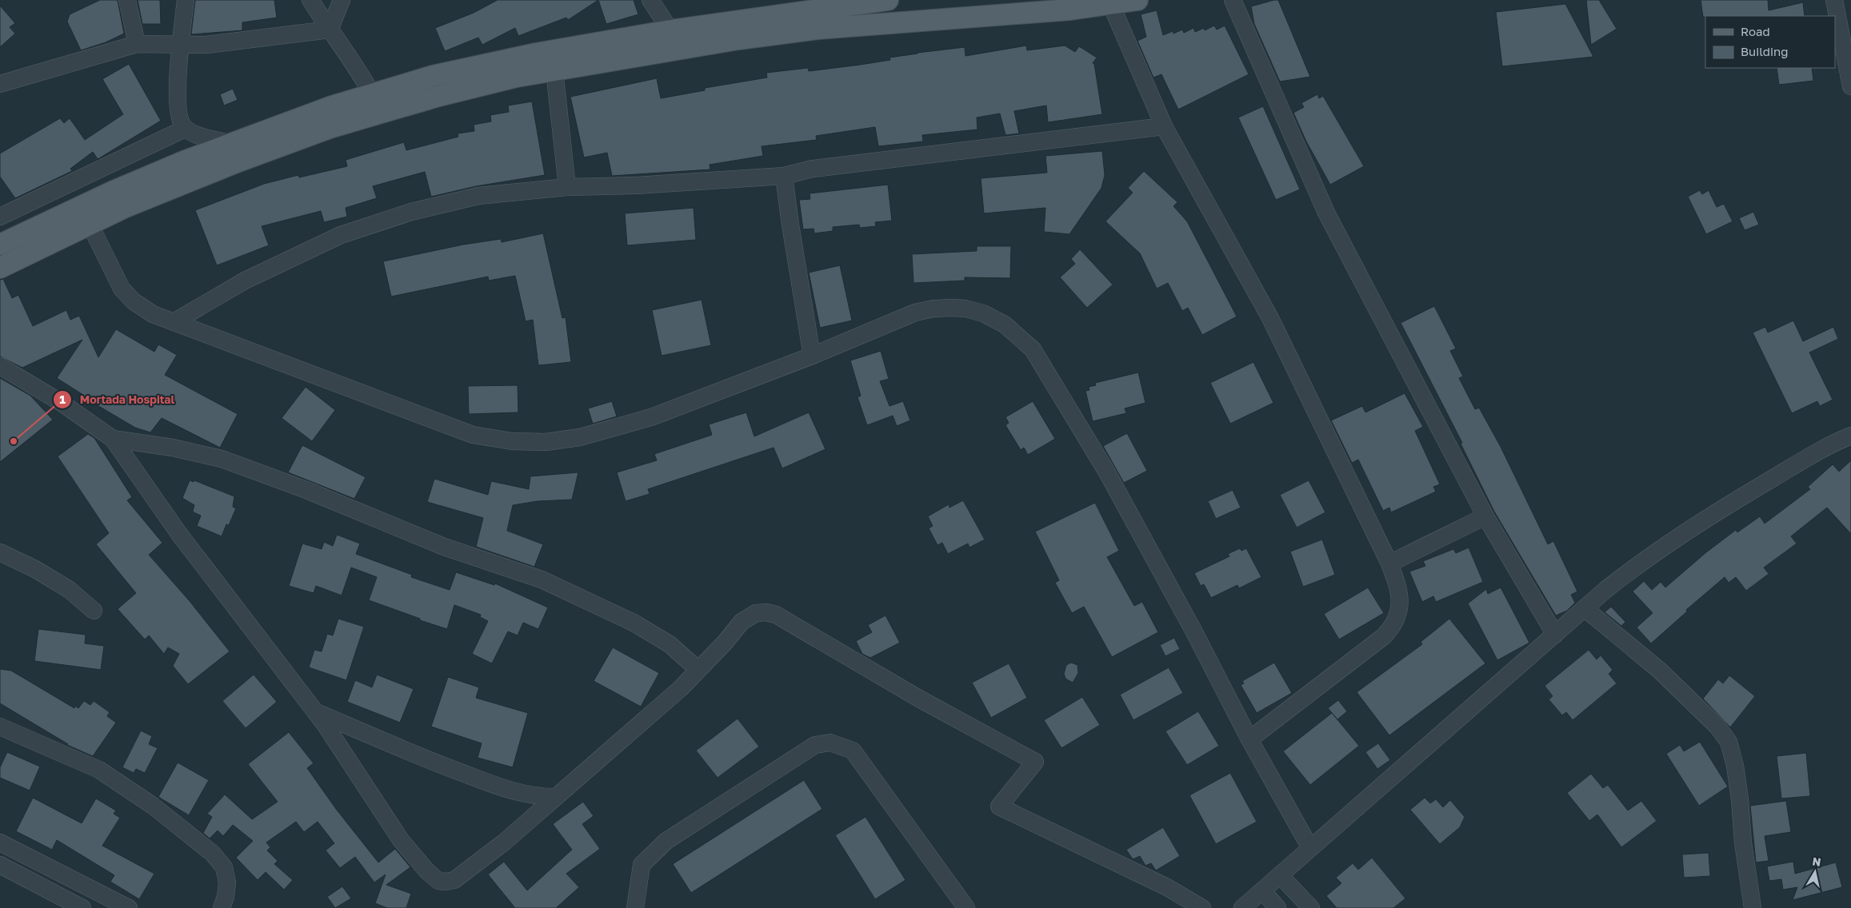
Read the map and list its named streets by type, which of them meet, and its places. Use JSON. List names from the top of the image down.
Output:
{
  "places": ["Mortada Hospital"],
  "legend": ["Road", "Building"],
  "north": "top"
}
